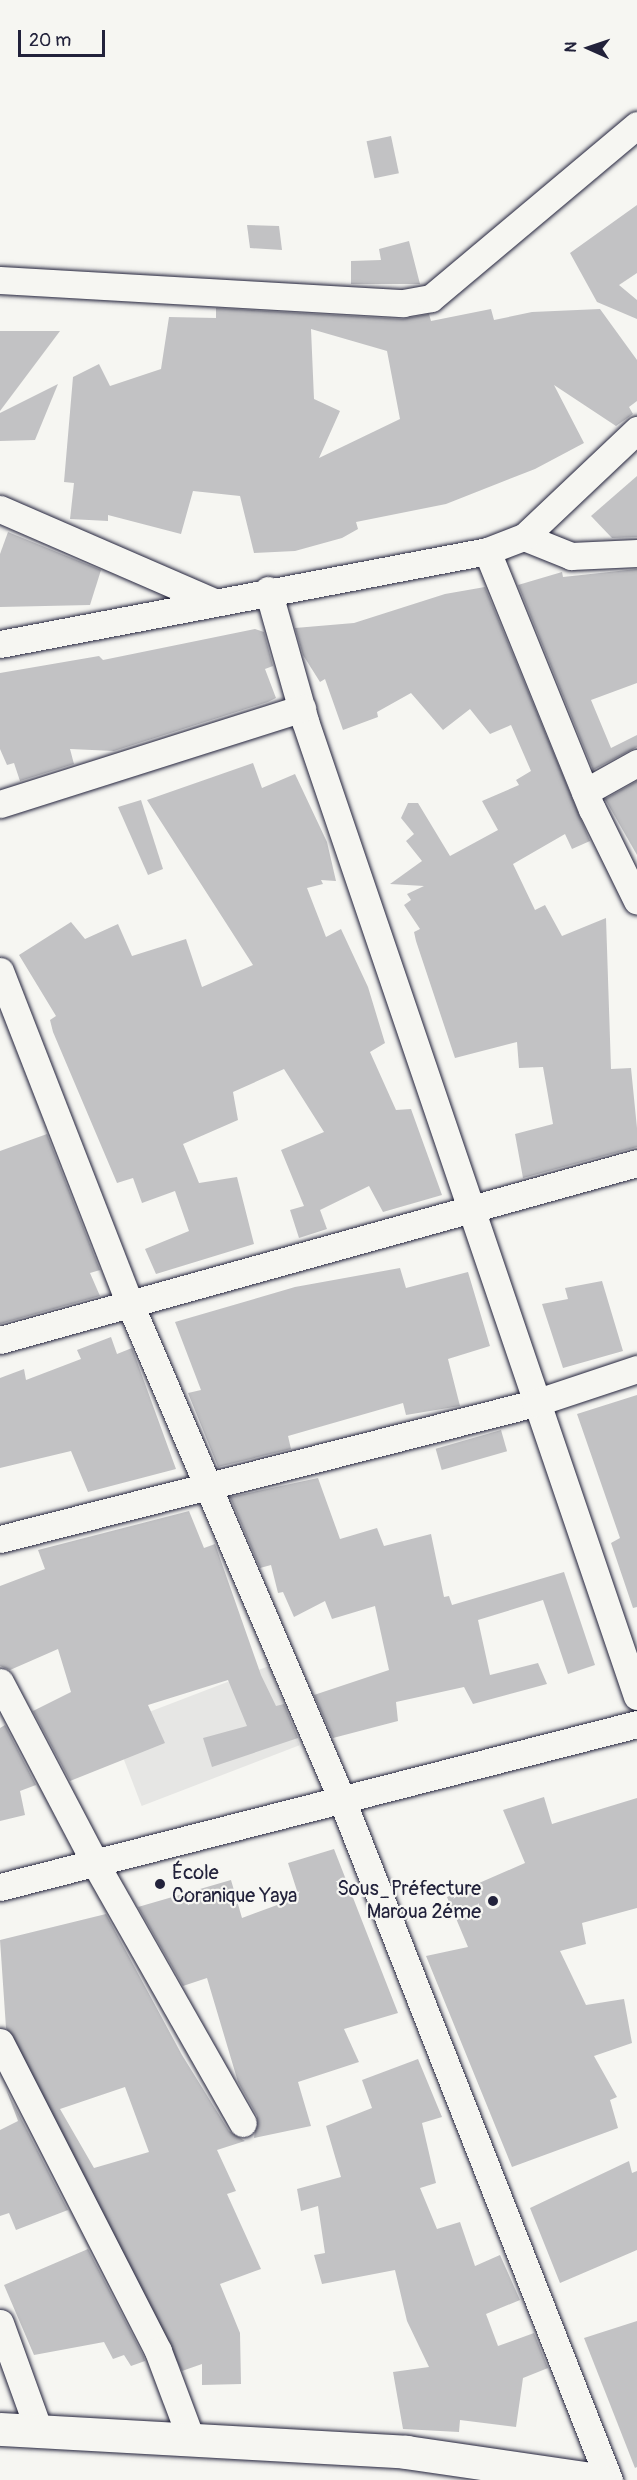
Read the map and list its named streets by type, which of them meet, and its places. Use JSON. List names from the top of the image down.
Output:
{
  "places": ["École Coranique Yaya", "Sous_Préfecture Maroua 2éme"],
  "scale_bar": "20 m",
  "north": "left"
}
